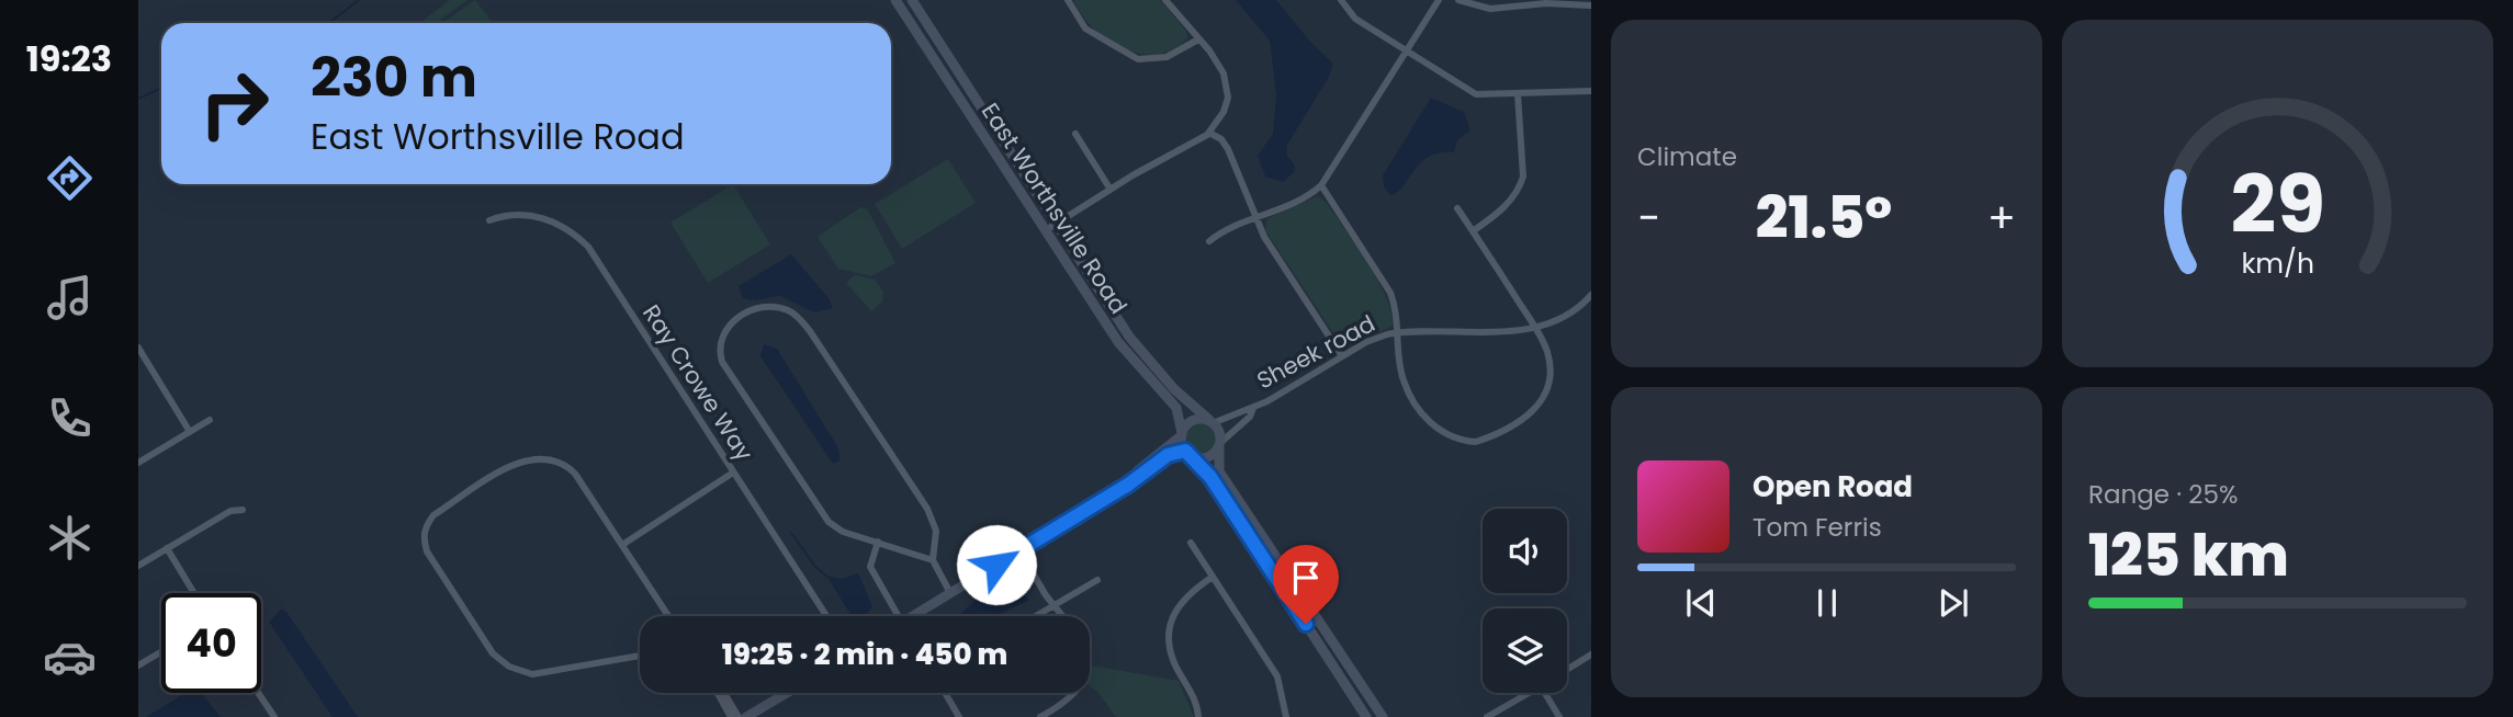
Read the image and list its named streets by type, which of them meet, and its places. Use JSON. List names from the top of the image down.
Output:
{
  "streets": {
    "main road": ["East Worthsville Road"],
    "street": ["Sheek road", "Ray Crowe Way"]
  },
  "crossings": [
    ["East Worthsville Road", "Sheek road"]
  ],
  "page": {
    "tabs": "19:23",
    "tile": [
      "Climate",
      ["Range · 25%", "125 km"]
    ],
    "turn": ["230 m", "East Worthsville Road"],
    "heat": ["−", "21.5°", "+"],
    "song": ["Open Road", "Tom Ferris"],
    "limit": "40",
    "trip": "19:25 · 2 min · 450 m",
    "gauge": ["29", "km/h"]
  }
}
